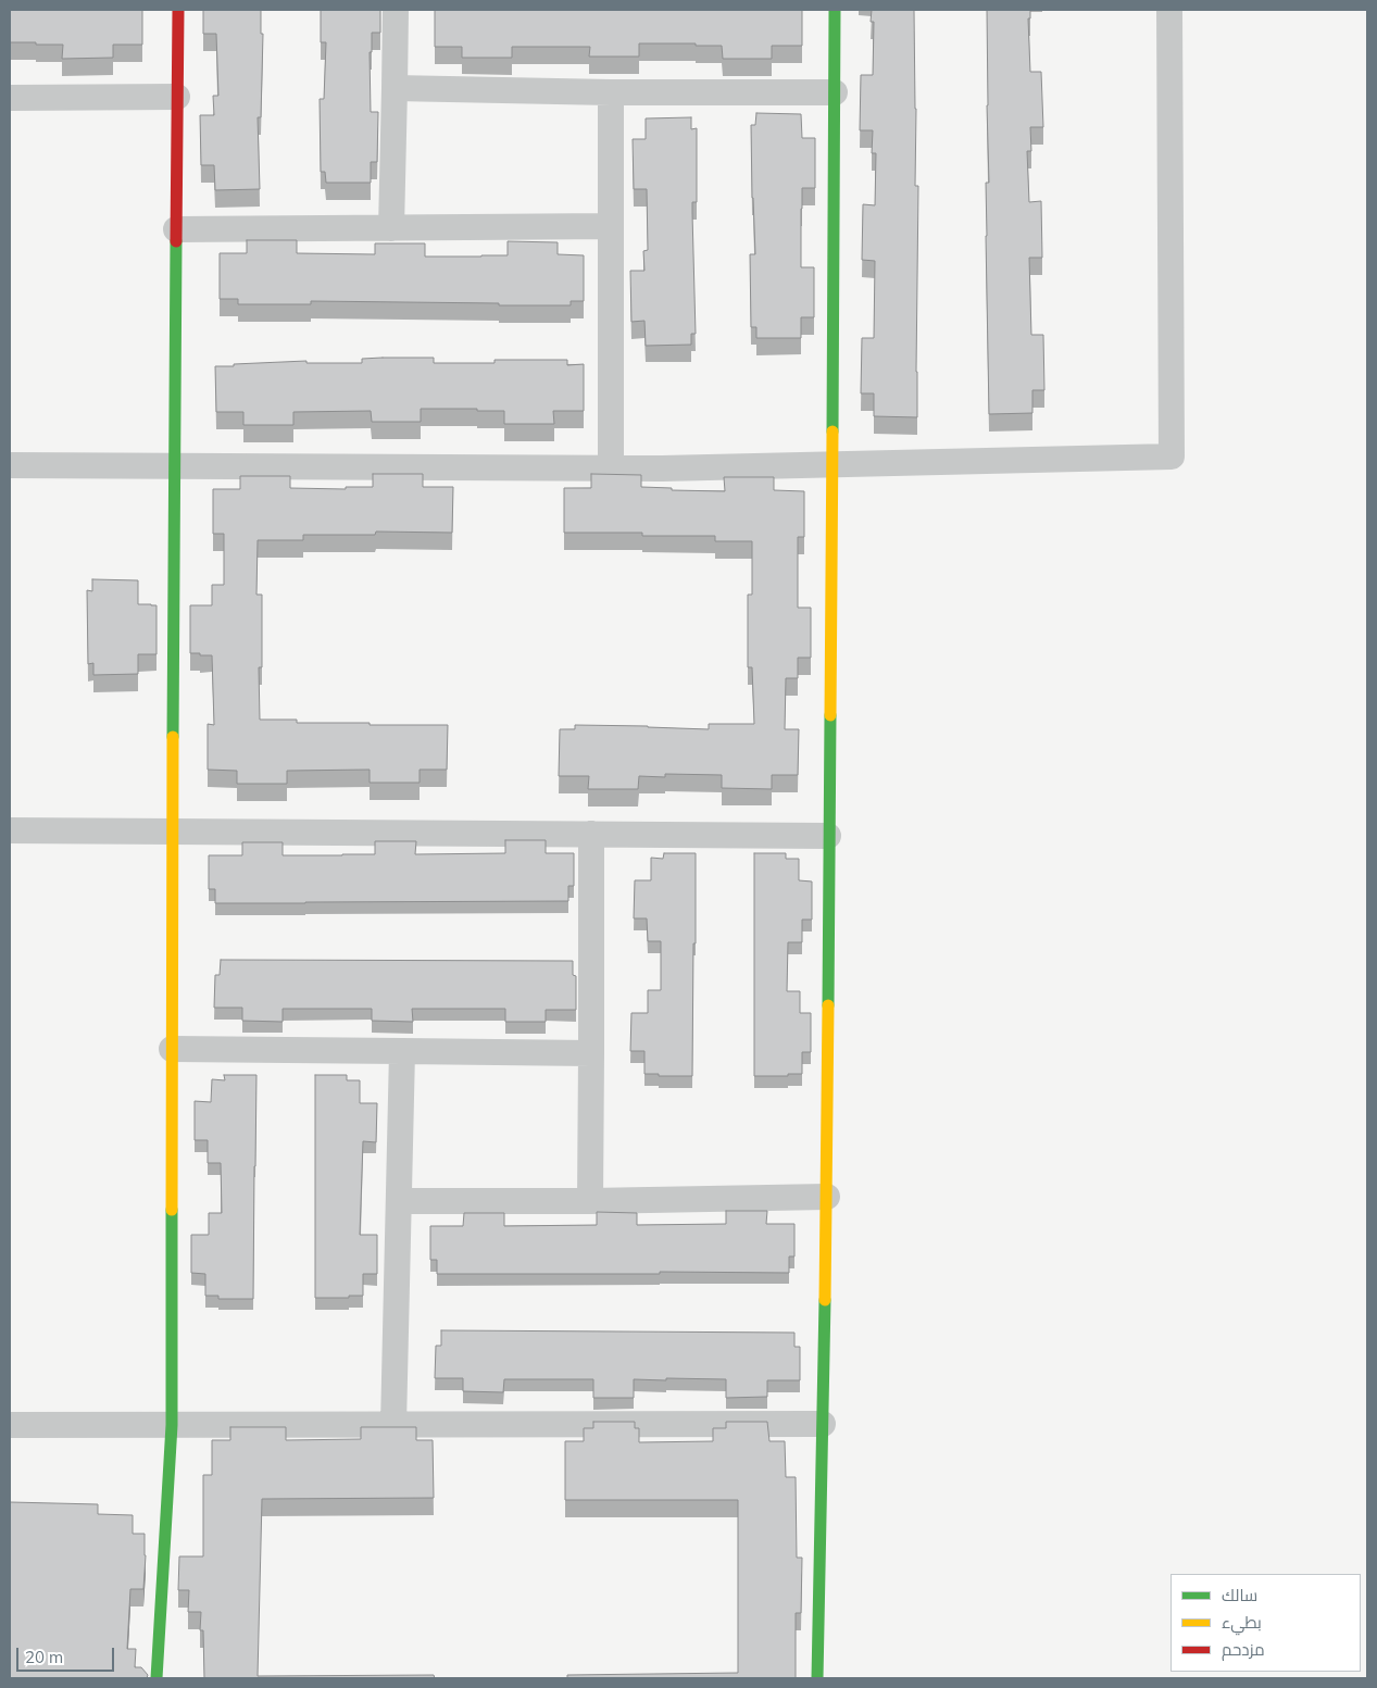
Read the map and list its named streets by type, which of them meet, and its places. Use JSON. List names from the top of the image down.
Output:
{
  "legend": ["سالك", "بطيء", "مزدحم"],
  "scale_bar": "20 m"
}
